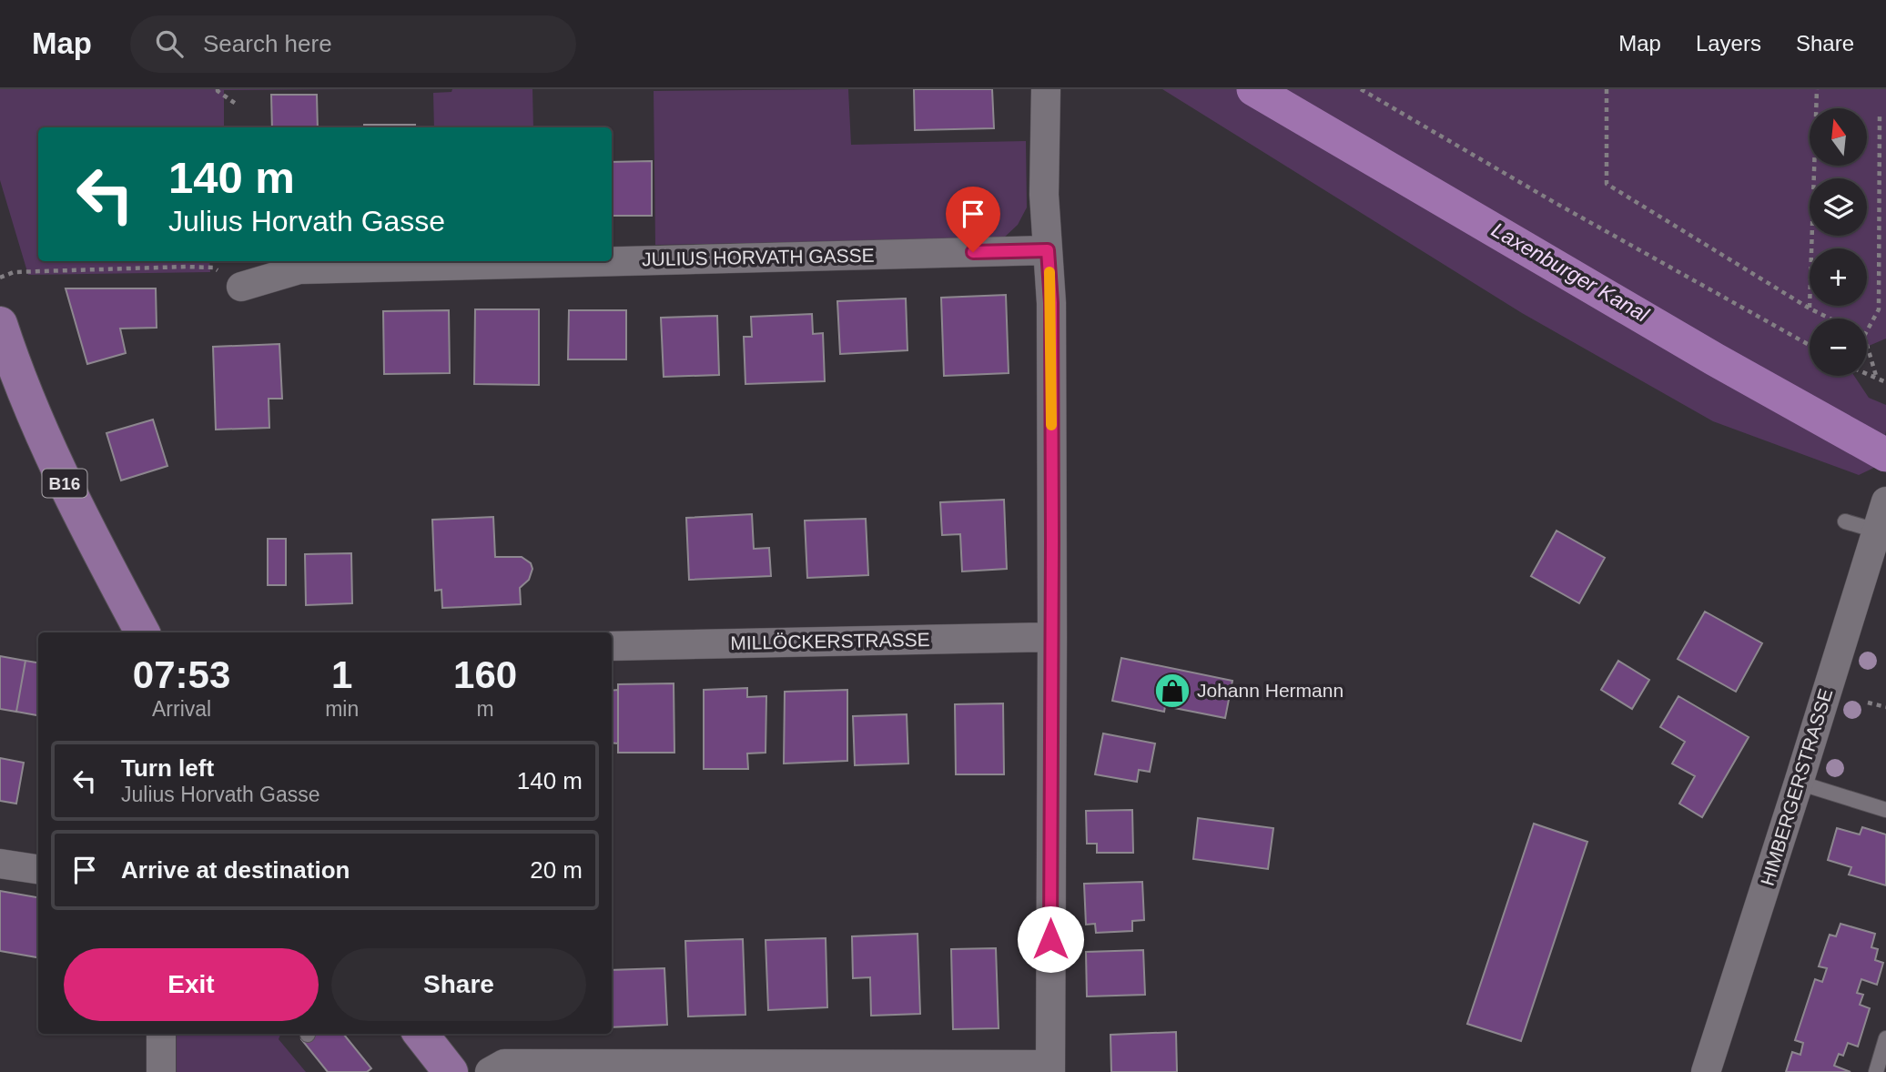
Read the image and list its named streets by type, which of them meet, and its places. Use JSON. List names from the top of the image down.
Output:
{
  "streets": {
    "main road": ["B16"],
    "street": ["JULIUS HORVATH GASSE", "MILLÖCKERSTRASSE", "HIMBERGERSTRASSE"]
  },
  "water": ["Laxenburger Kanal"],
  "places": {
    "shop": ["Johann Hermann"]
  },
  "north": "top",
  "page": {
    "header": "Map",
    "search": "Search here",
    "nav": ["Map", "Layers", "Share"],
    "map_buttons": ["+", "−"],
    "turn": ["140 m", "Julius Horvath Gasse"],
    "eta": [
      "07:53",
      "Arrival",
      "1",
      "min",
      "160",
      "m"
    ],
    "list": [
      {
        "name": "Turn left",
        "note": "Julius Horvath Gasse",
        "value": "140 m"
      },
      {
        "name": "Arrive at destination",
        "value": "20 m"
      }
    ],
    "buttons": ["Exit", "Share"]
  }
}
